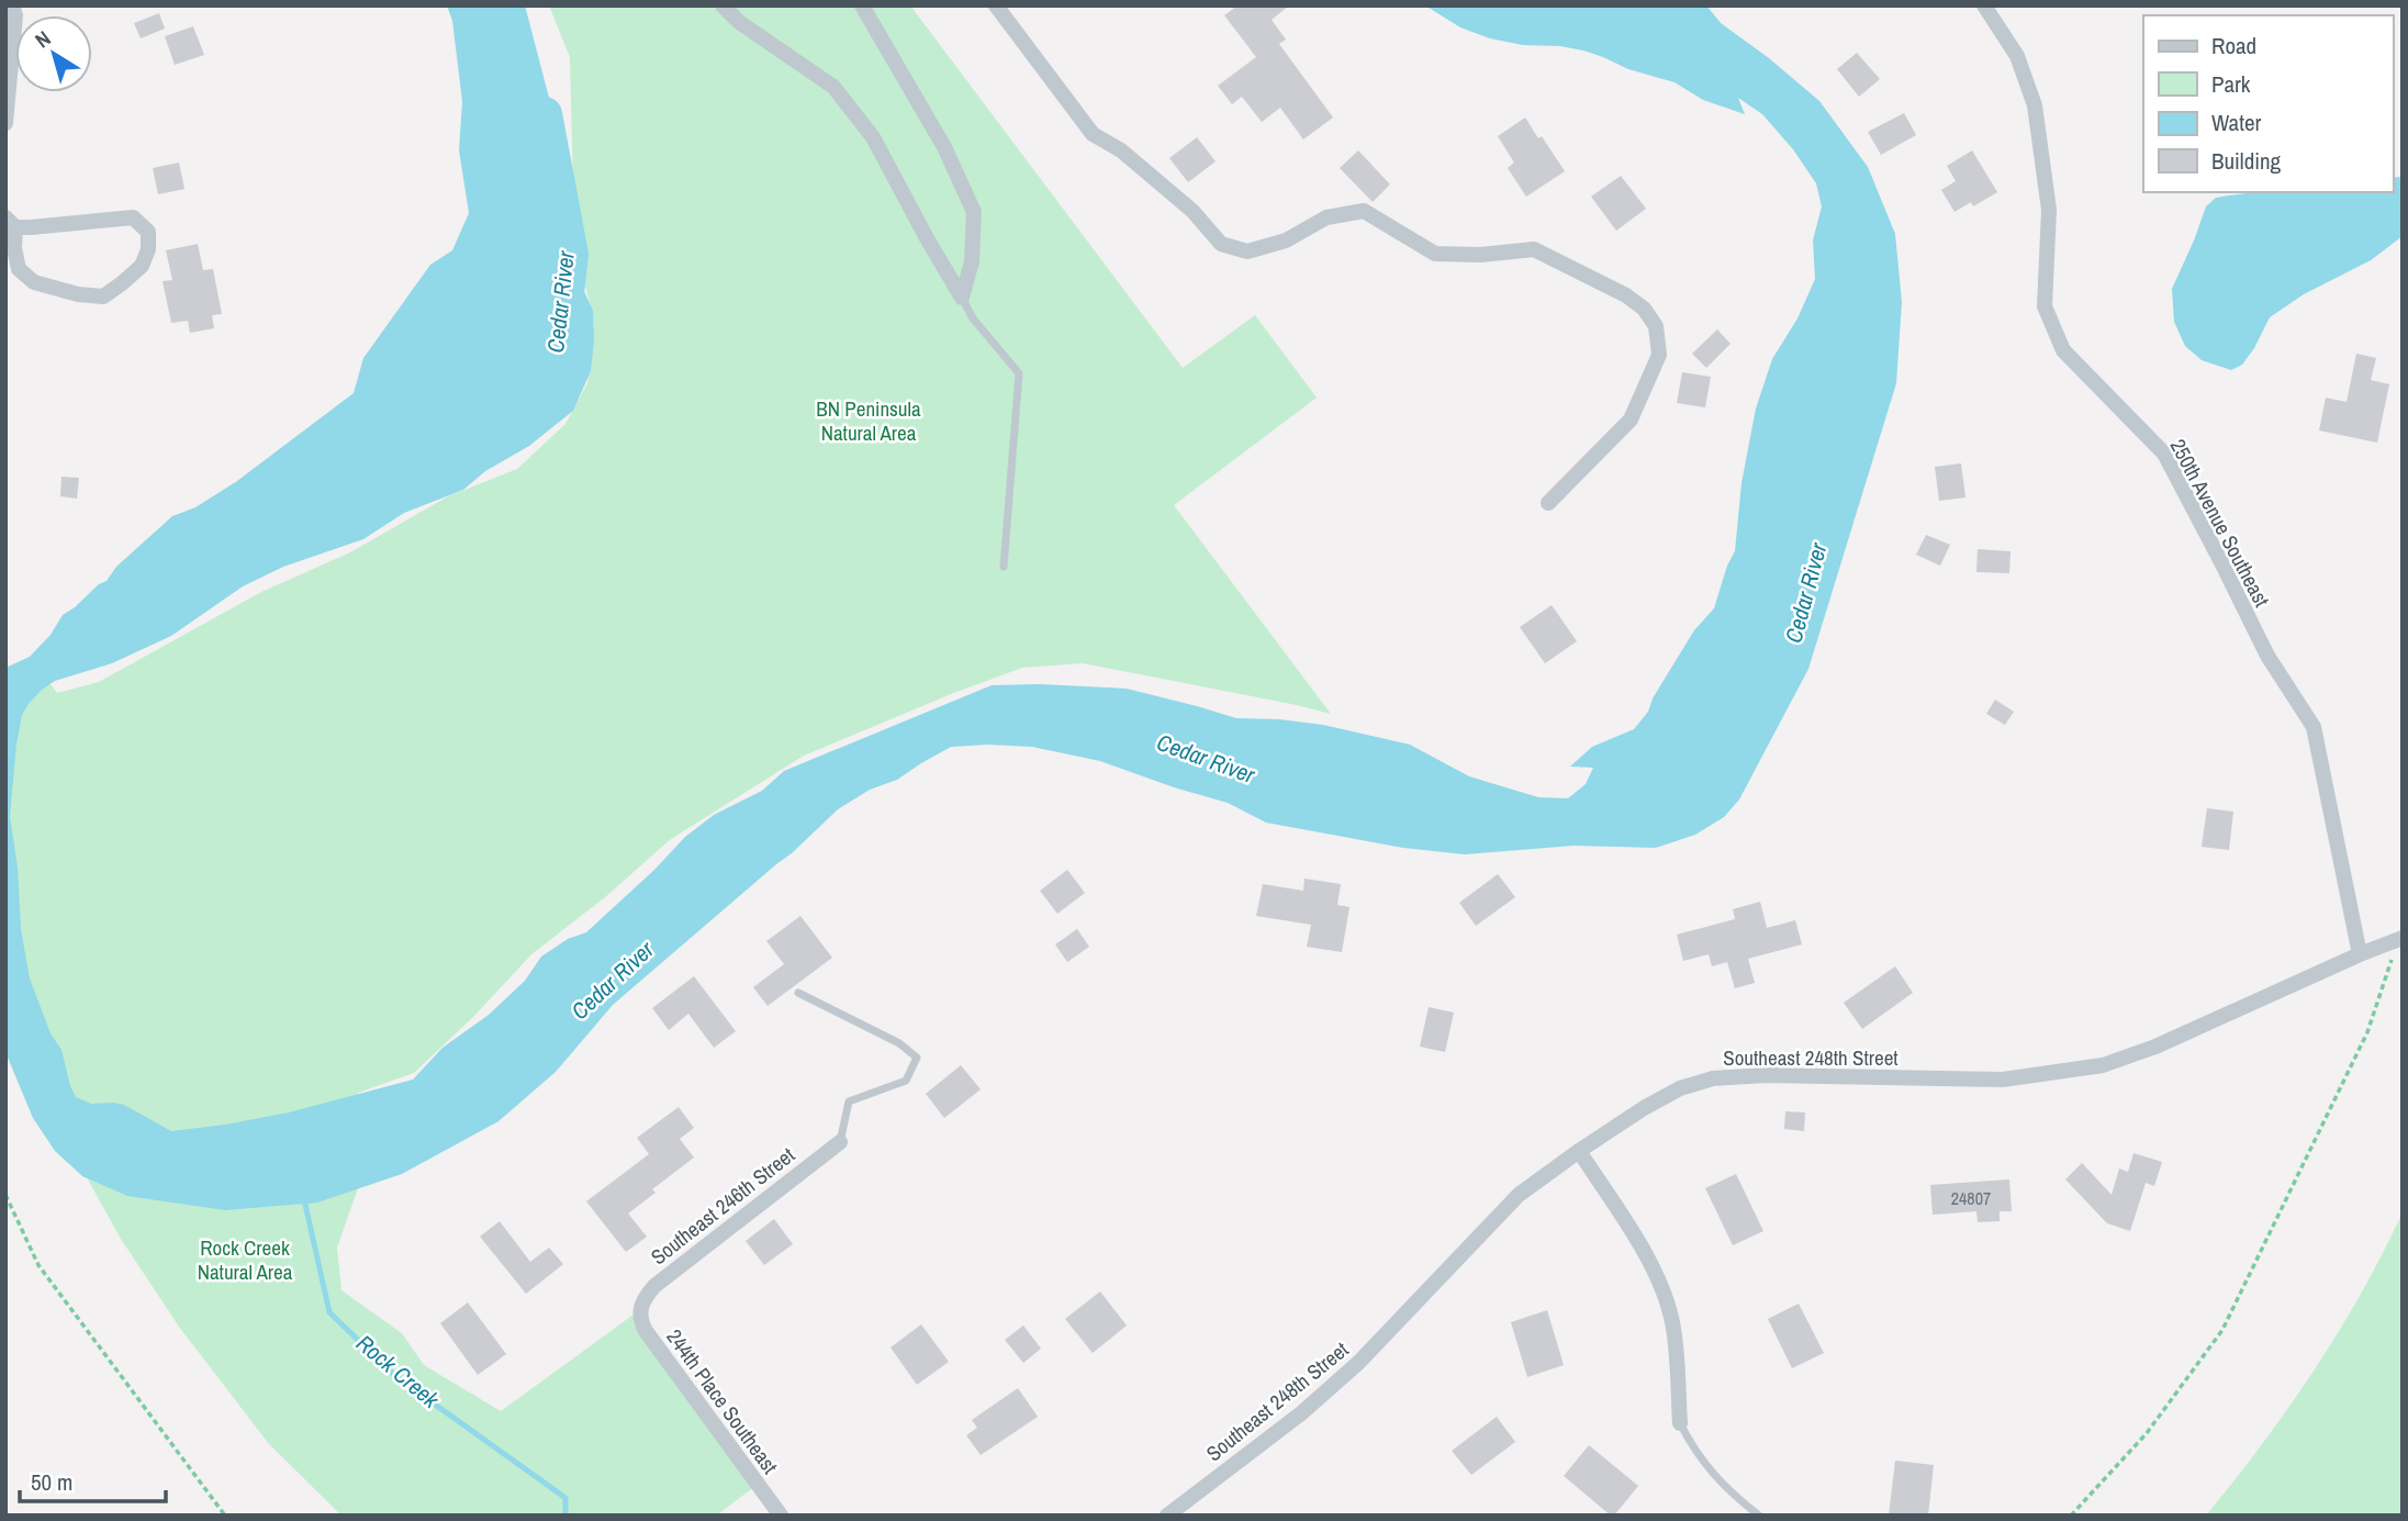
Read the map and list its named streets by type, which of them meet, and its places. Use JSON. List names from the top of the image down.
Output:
{
  "streets": {
    "street": [
      "250th Avenue Southeast",
      "Southeast 248th Street",
      "Southeast 246th Street",
      "244th Place Southeast"
    ]
  },
  "crossings": [
    ["250th Avenue Southeast", "Southeast 248th Street"],
    ["Southeast 246th Street", "244th Place Southeast"]
  ],
  "water": ["Cedar River", "Rock Creek"],
  "parks": ["BN Peninsula Natural Area", "Rock Creek Natural Area"],
  "house_numbers": ["24807"],
  "legend": [
    "Road",
    "Park",
    "Water",
    "Building"
  ],
  "scale_bar": "50 m",
  "north": "top left"
}
